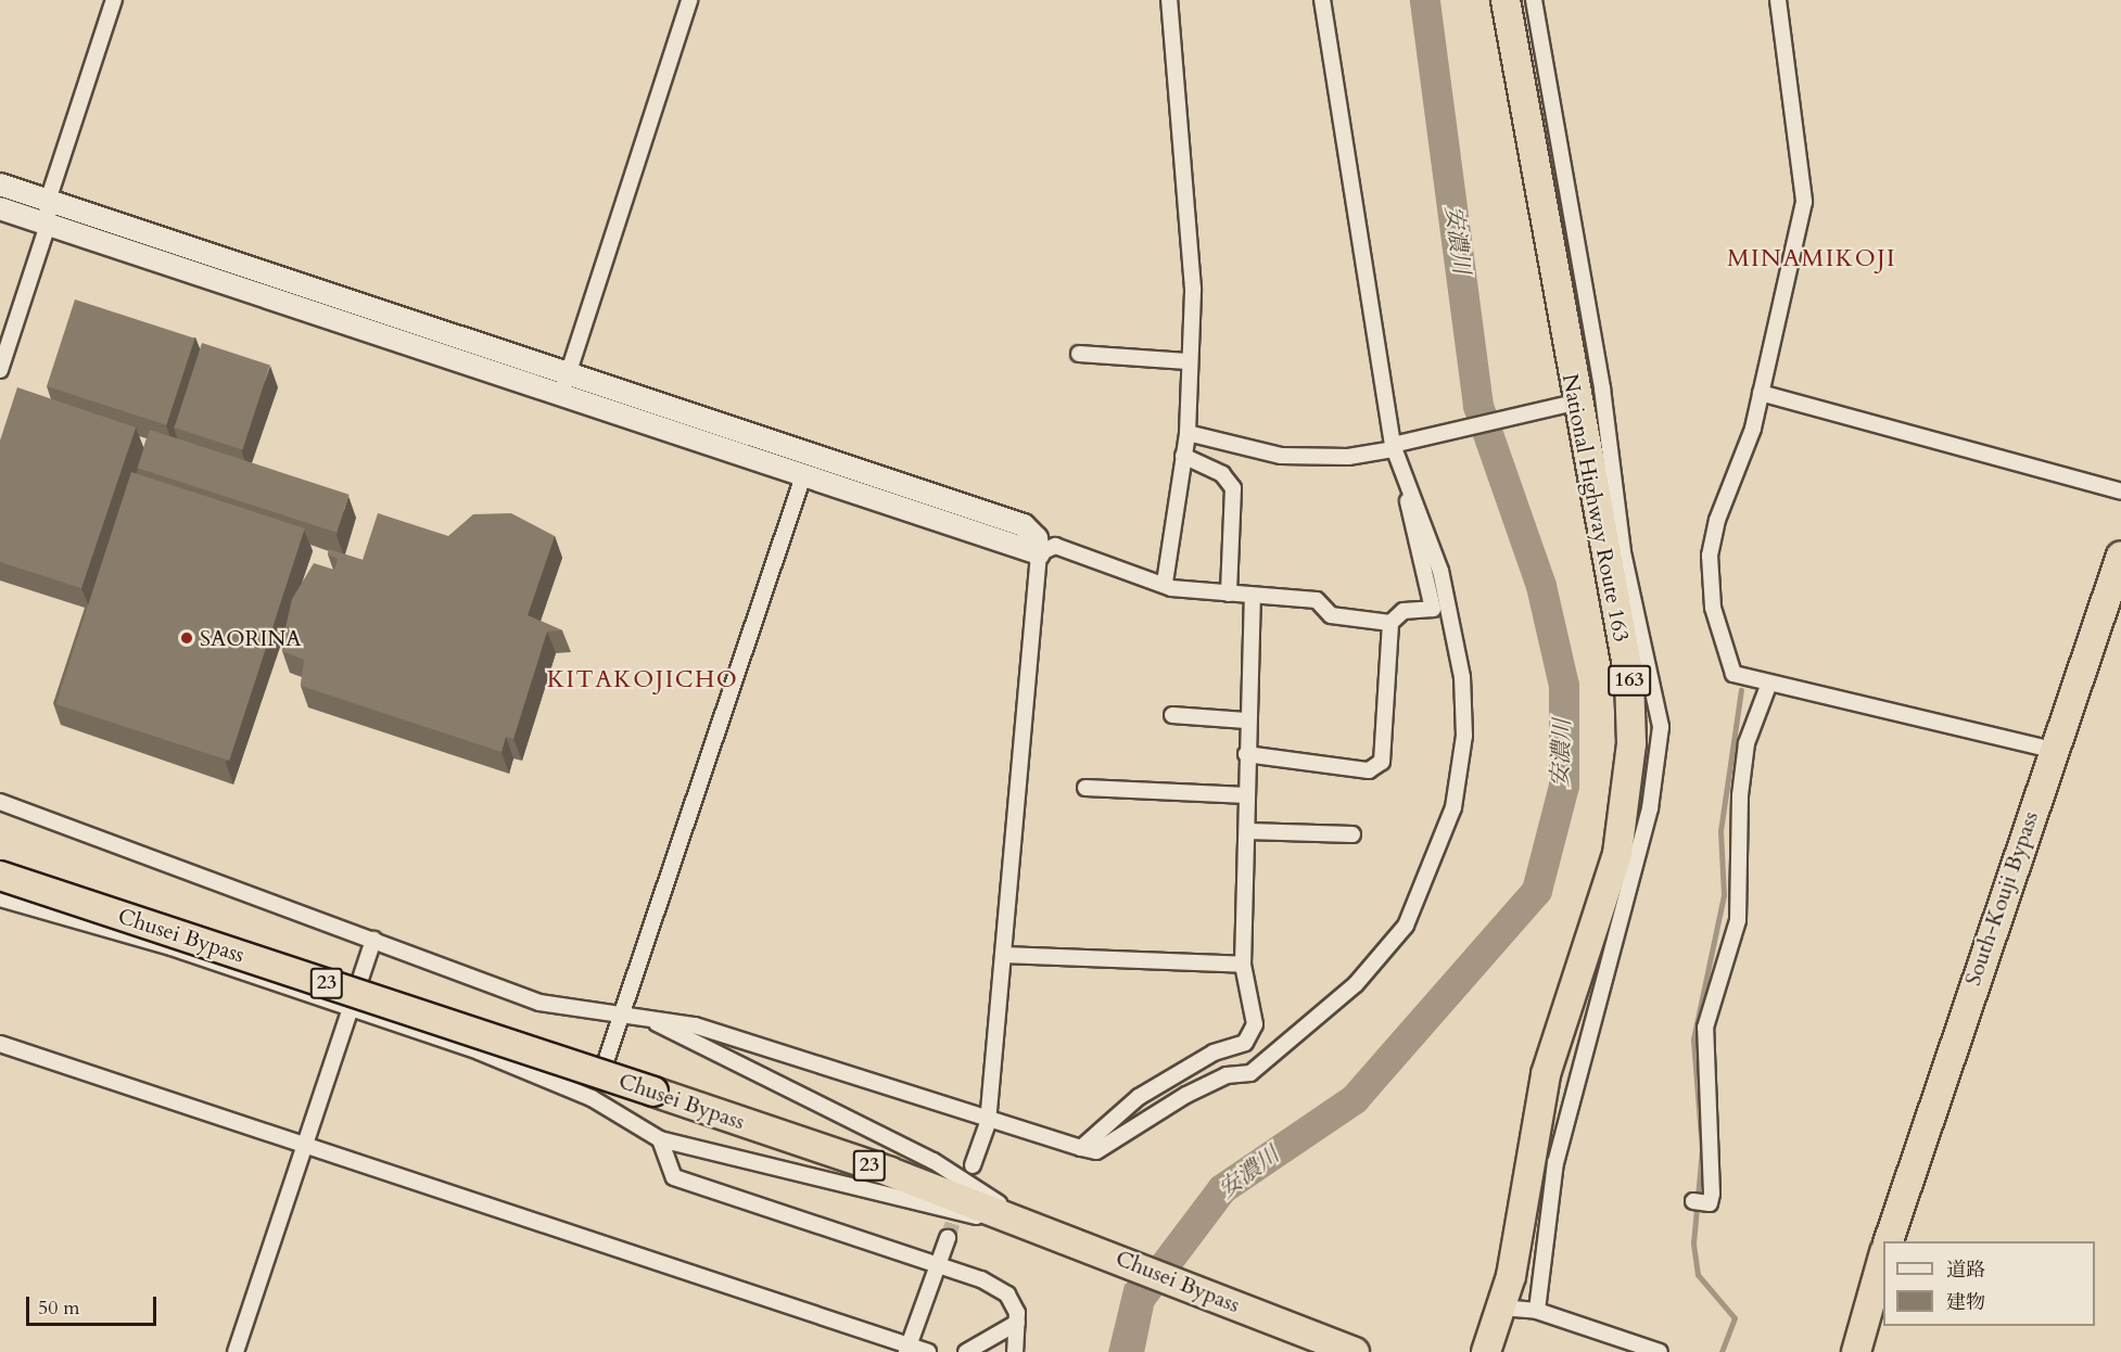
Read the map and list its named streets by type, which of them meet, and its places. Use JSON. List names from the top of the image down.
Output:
{
  "streets": {
    "highway": [
      "National Highway Route 163",
      "163",
      "South-Kouji Bypass",
      "Chusei Bypass",
      "23"
    ]
  },
  "districts": ["MINAMIKOJI", "KITAKOJICHO"],
  "water": ["安濃川"],
  "places": ["SAORINA"],
  "legend": ["道路", "建物"],
  "scale_bar": "50 m"
}
